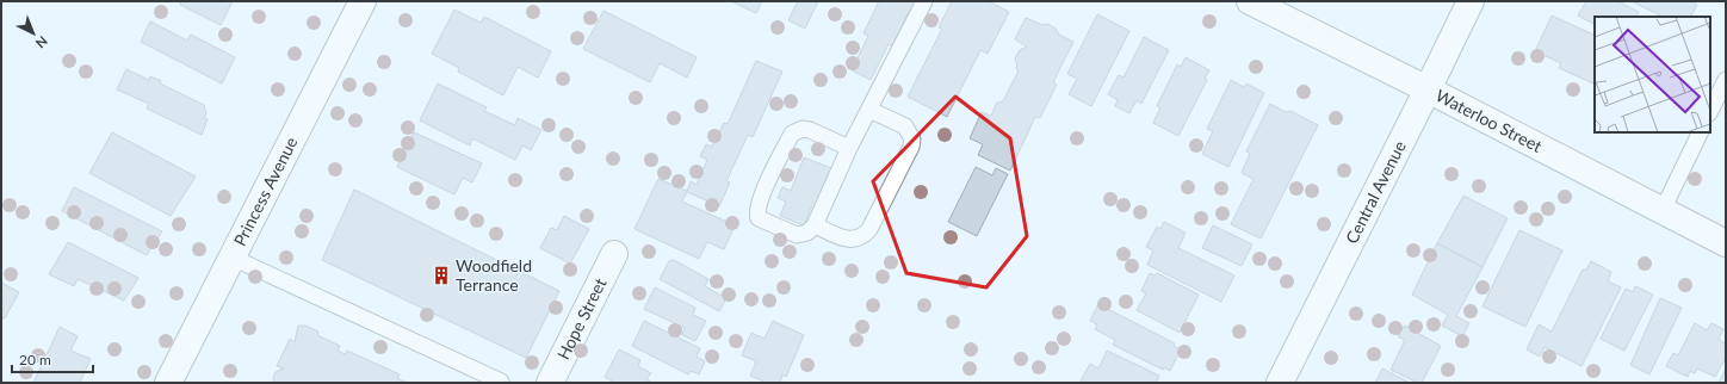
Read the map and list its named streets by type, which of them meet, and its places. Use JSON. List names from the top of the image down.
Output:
{
  "streets": {
    "street": [
      "Waterloo Street",
      "Princess Avenue",
      "Central Avenue",
      "Hope Street"
    ]
  },
  "crossings": [
    ["Waterloo Street", "Central Avenue"]
  ],
  "places": {
    "building": ["Woodfield Terrance"]
  },
  "scale_bar": "20 m",
  "north": "bottom right"
}
